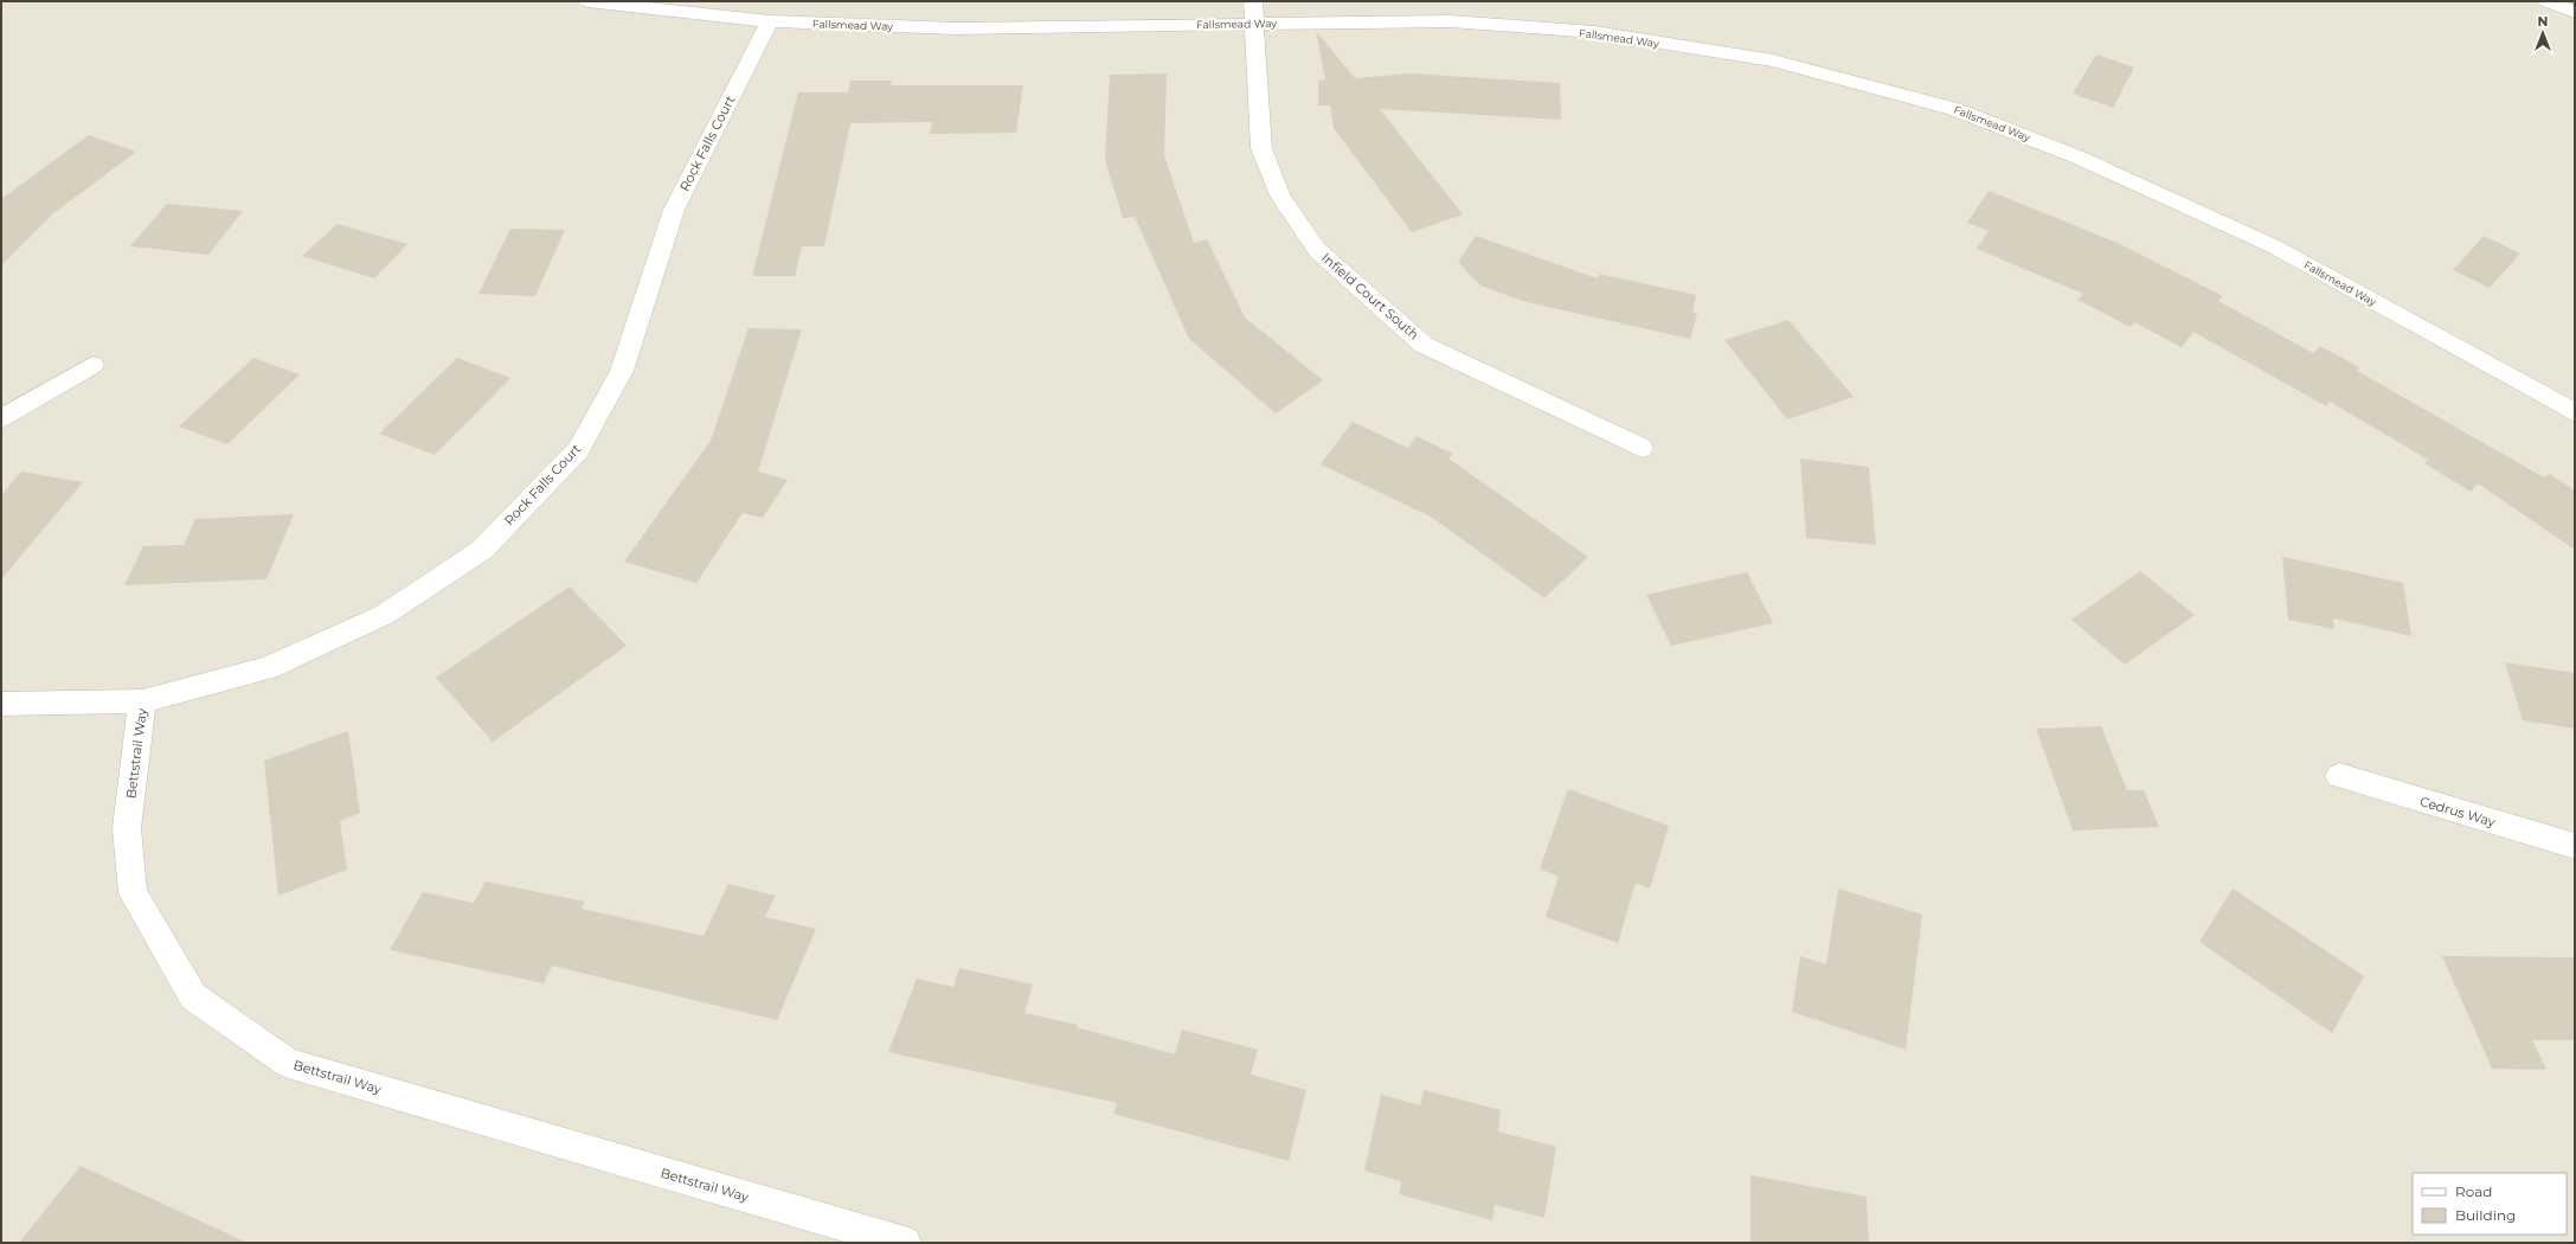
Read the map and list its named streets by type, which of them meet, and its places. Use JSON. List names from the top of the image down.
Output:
{
  "streets": {
    "street": [
      "Fallsmead Way",
      "Rock Falls Court",
      "Infield Court South",
      "Bettstrail Way",
      "Cedrus Way"
    ]
  },
  "crossings": [
    ["Fallsmead Way", "Rock Falls Court"],
    ["Fallsmead Way", "Infield Court South"],
    ["Rock Falls Court", "Bettstrail Way"]
  ],
  "legend": ["Road", "Building"],
  "north": "top"
}
